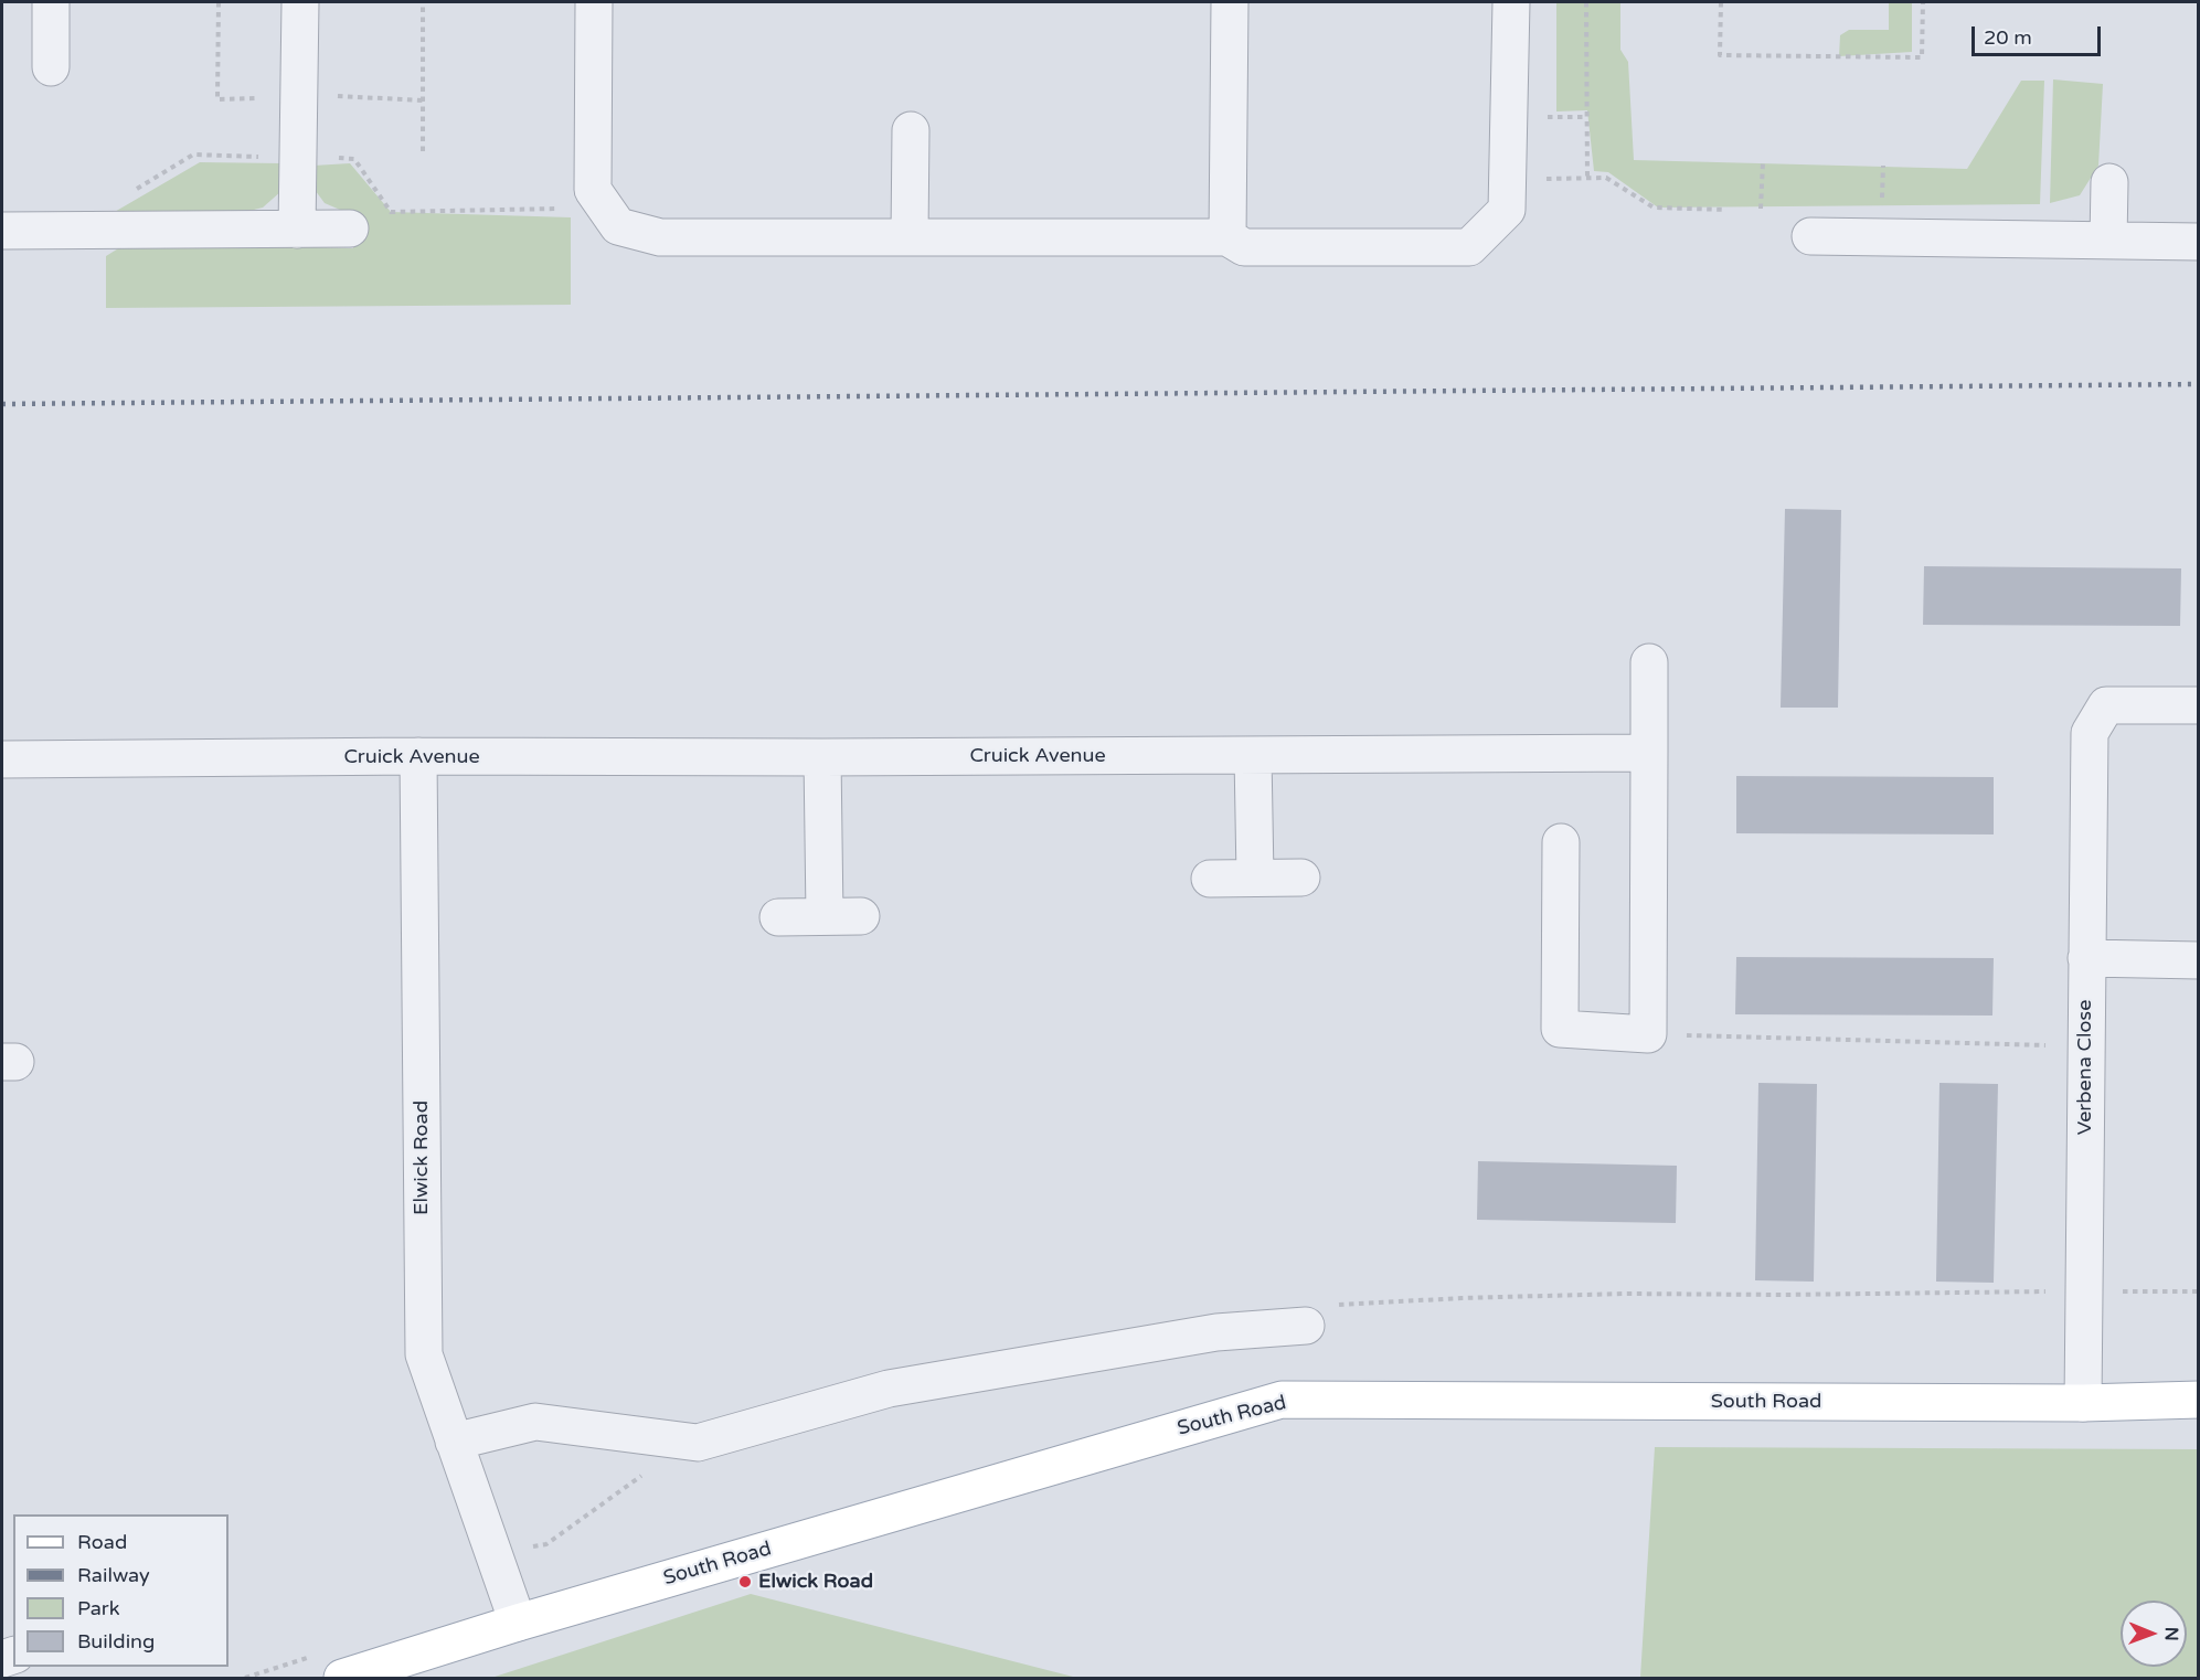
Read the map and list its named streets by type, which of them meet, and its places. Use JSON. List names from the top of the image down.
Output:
{
  "streets": {
    "main road": ["South Road"],
    "street": ["Cruick Avenue", "Verbena Close", "Elwick Road"]
  },
  "crossings": [
    ["Cruick Avenue", "Elwick Road"],
    ["Verbena Close", "South Road"],
    ["Elwick Road", "South Road"]
  ],
  "places": ["Elwick Road"],
  "legend": [
    "Road",
    "Railway",
    "Park",
    "Building"
  ],
  "scale_bar": "20 m",
  "north": "right"
}
